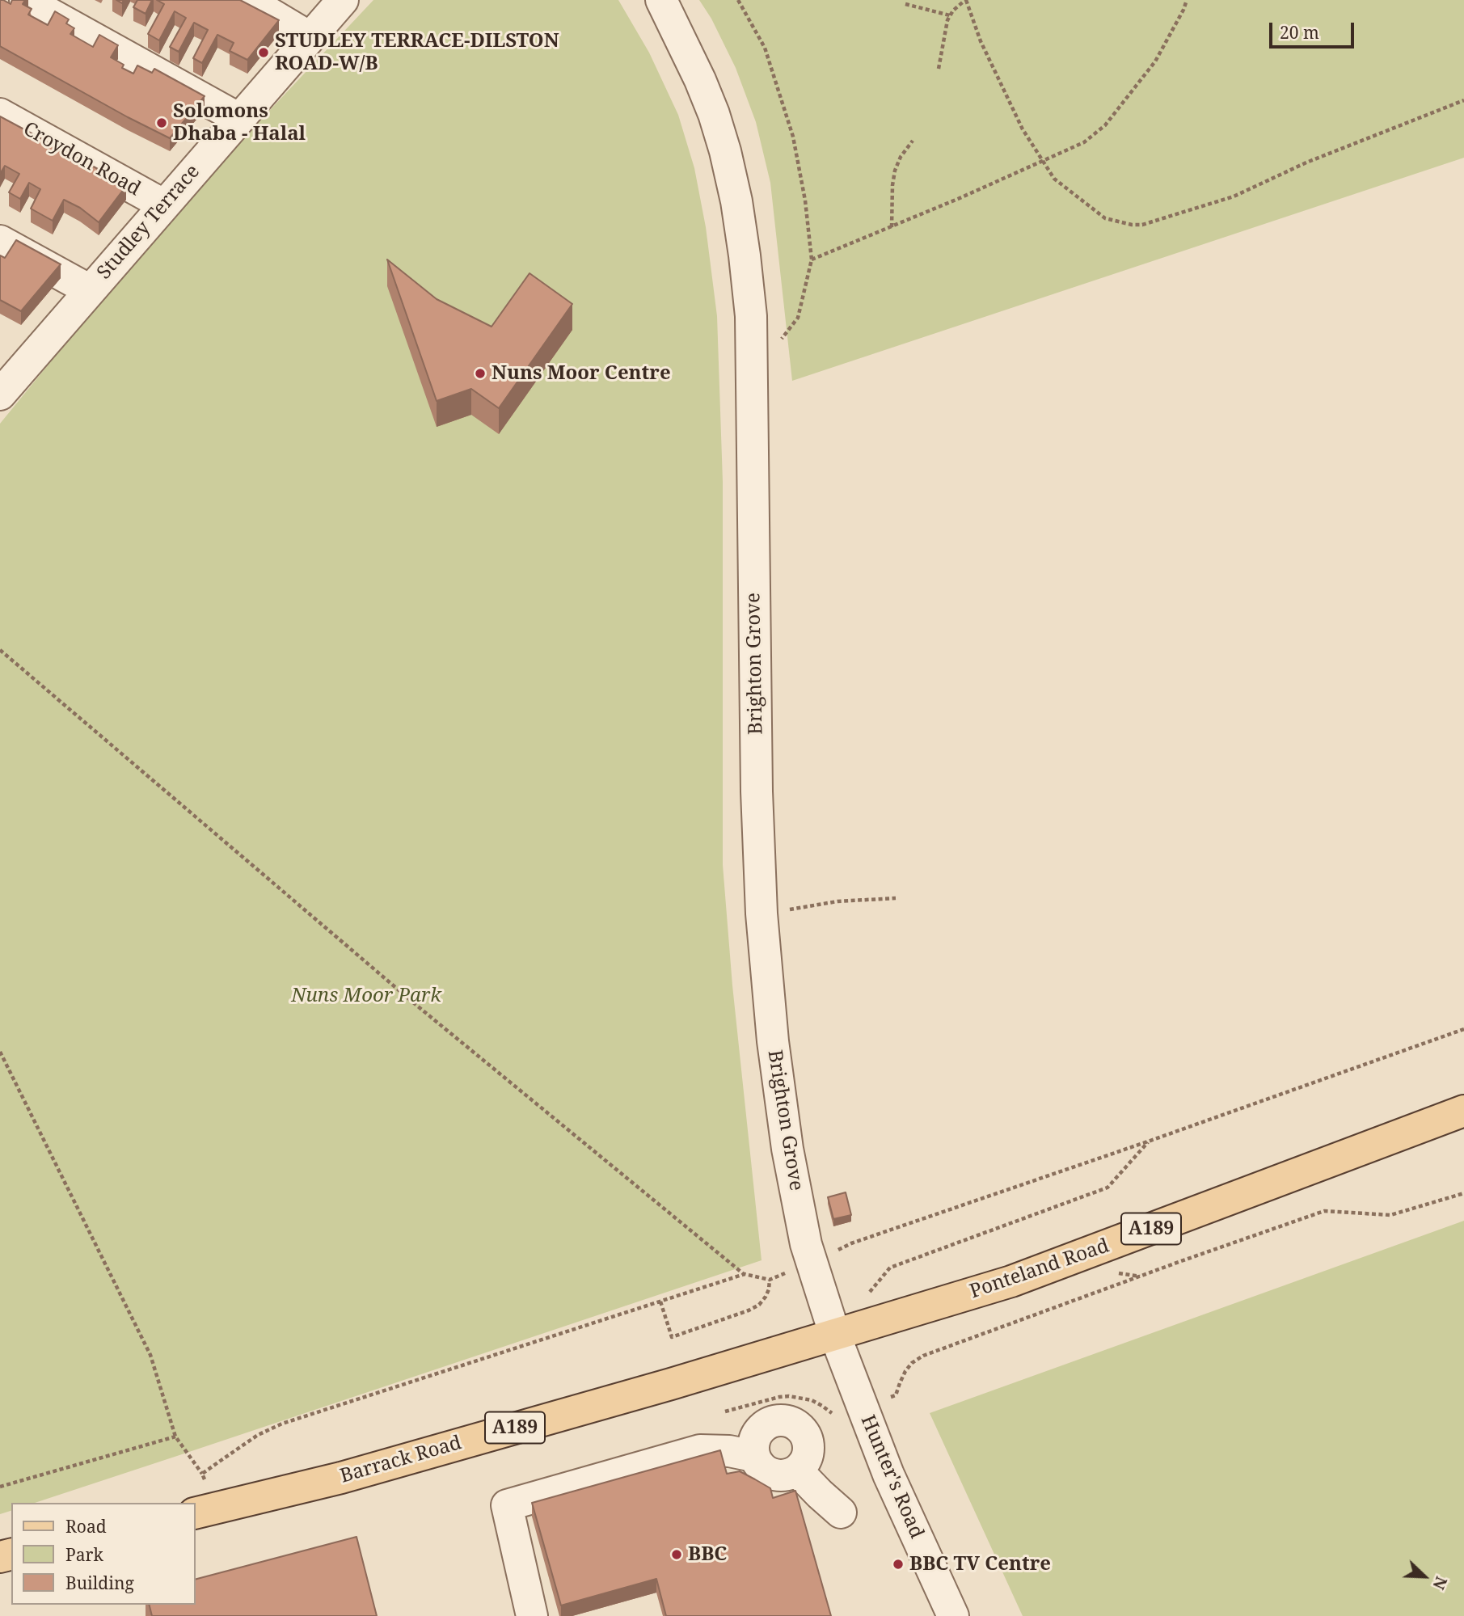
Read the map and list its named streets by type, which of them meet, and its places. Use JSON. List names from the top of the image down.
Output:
{
  "streets": {
    "main road": ["A189", "Ponteland Road", "Barrack Road"],
    "street": [
      "Croydon Road",
      "Studley Terrace",
      "Brighton Grove",
      "Hunter's Road"
    ]
  },
  "crossings": [
    ["Croydon Road", "Studley Terrace"],
    ["Brighton Grove", "Ponteland Road"],
    ["Brighton Grove", "Barrack Road"],
    ["Brighton Grove", "Hunter's Road"],
    ["Ponteland Road", "Barrack Road"],
    ["Ponteland Road", "Hunter's Road"],
    ["Barrack Road", "Hunter's Road"]
  ],
  "parks": ["Nuns Moor Park"],
  "places": [
    "STUDLEY TERRACE-DILSTON ROAD-W/B",
    "Solomons Dhaba - Halal",
    "Nuns Moor Centre",
    "BBC",
    "BBC TV Centre"
  ],
  "legend": ["Road", "Park", "Building"],
  "scale_bar": "20 m",
  "north": "bottom right"
}
